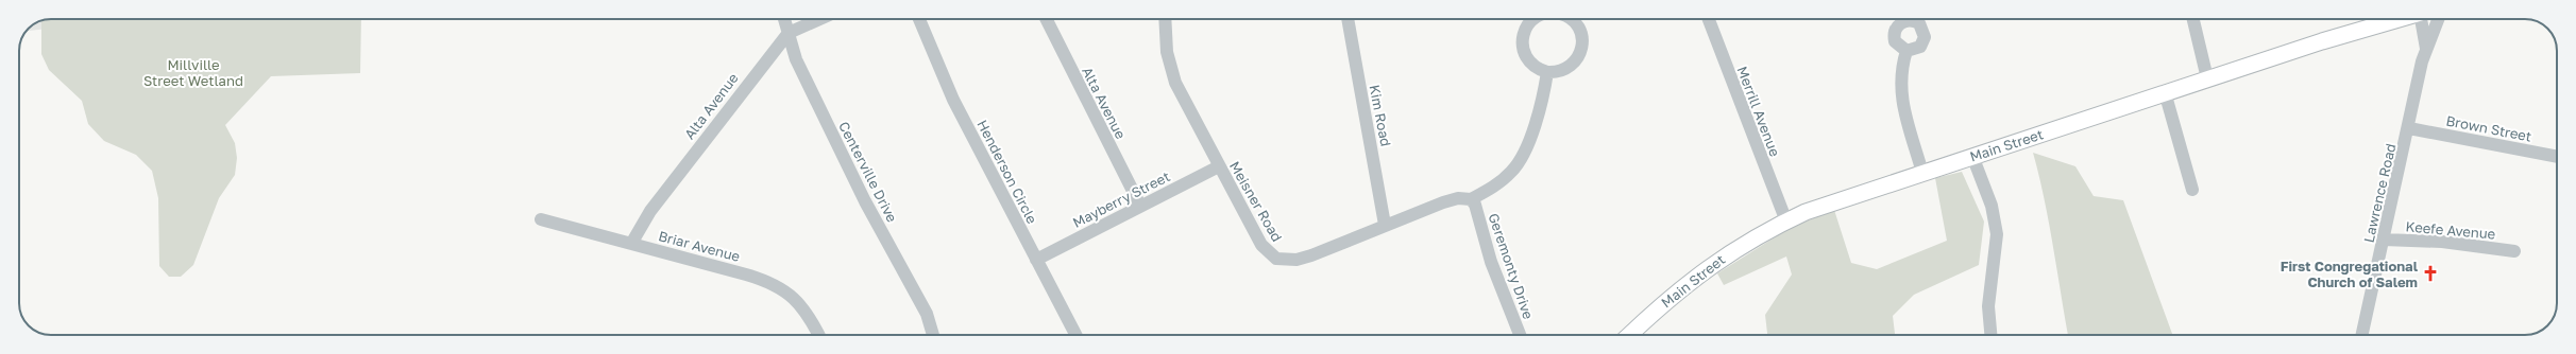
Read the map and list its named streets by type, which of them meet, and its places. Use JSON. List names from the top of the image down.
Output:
{
  "streets": {
    "main road": ["Main Street"],
    "street": [
      "Alta Avenue",
      "Merrill Avenue",
      "Kim Road",
      "Brown Street",
      "Centerville Drive",
      "Henderson Circle",
      "Lawrence Road",
      "Mayberry Street",
      "Meisner Road",
      "Keefe Avenue",
      "Briar Avenue",
      "Geremonty Drive"
    ]
  },
  "crossings": [
    ["Alta Avenue", "Centerville Drive"],
    ["Alta Avenue", "Mayberry Street"],
    ["Alta Avenue", "Briar Avenue"],
    ["Merrill Avenue", "Main Street"],
    ["Kim Road", "Meisner Road"],
    ["Brown Street", "Lawrence Road"],
    ["Henderson Circle", "Mayberry Street"],
    ["Lawrence Road", "Keefe Avenue"],
    ["Mayberry Street", "Meisner Road"],
    ["Meisner Road", "Geremonty Drive"]
  ],
  "parks": ["Millville Street Wetland"],
  "places": {
    "church": ["First Congregational Church of Salem"]
  }
}
